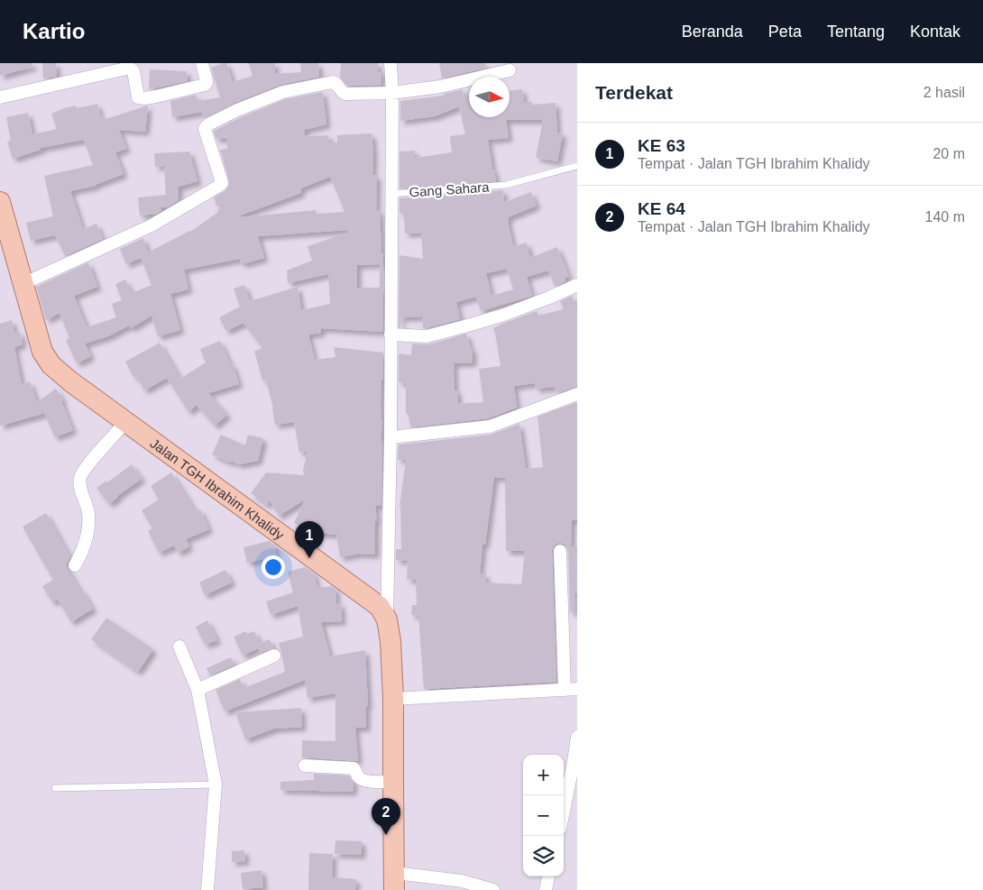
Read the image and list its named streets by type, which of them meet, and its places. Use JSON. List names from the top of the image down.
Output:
{
  "streets": {
    "main road": ["Jalan TGH Ibrahim Khalidy"],
    "lane": ["Gang Sahara"]
  },
  "north": "right",
  "page": {
    "header": "Kartio",
    "nav": [
      "Beranda",
      "Peta",
      "Tentang",
      "Kontak"
    ],
    "heading": ["Terdekat", "2 hasil"],
    "list": [
      {
        "mark": "1",
        "name": "KE 63",
        "note": "Tempat · Jalan TGH Ibrahim Khalidy",
        "value": "20 m"
      },
      {
        "mark": "2",
        "name": "KE 64",
        "note": "Tempat · Jalan TGH Ibrahim Khalidy",
        "value": "140 m"
      }
    ],
    "pins": ["1", "2"],
    "map_buttons": ["+", "−"]
  }
}
